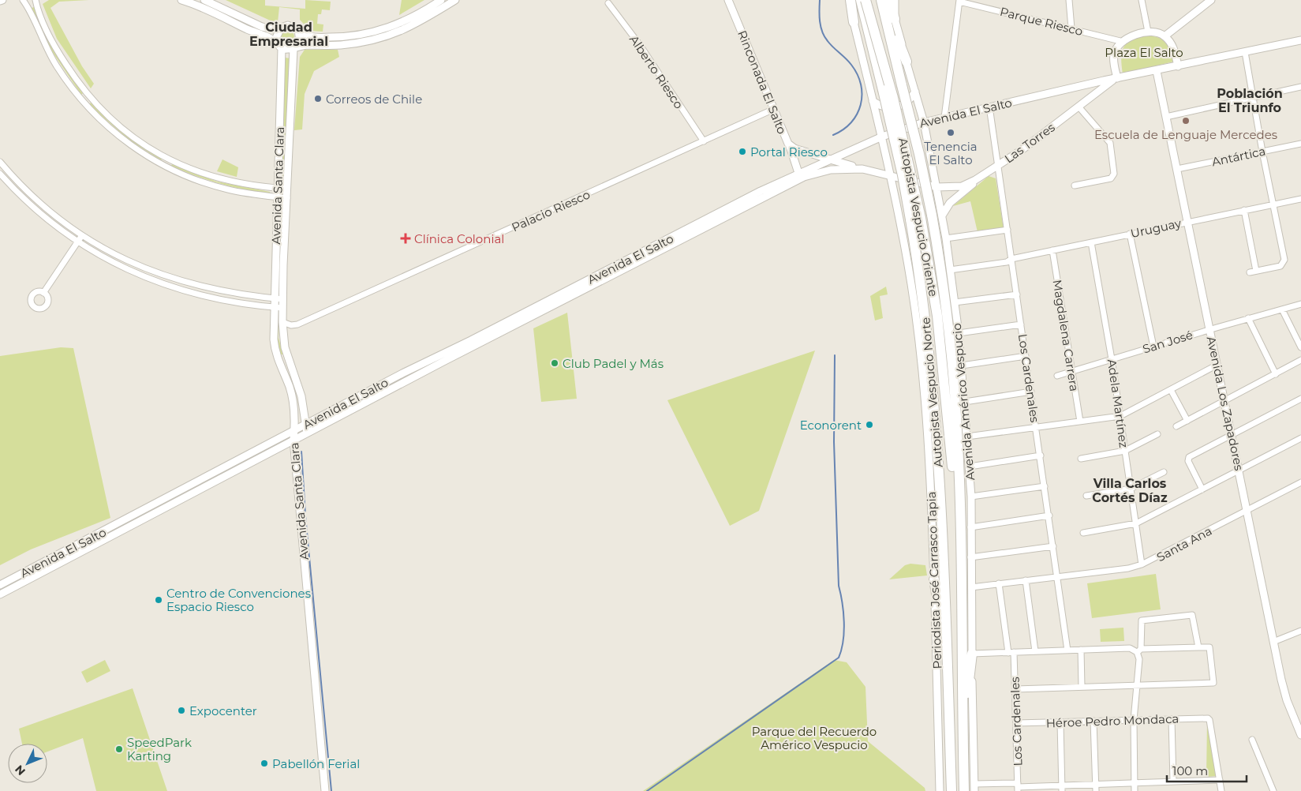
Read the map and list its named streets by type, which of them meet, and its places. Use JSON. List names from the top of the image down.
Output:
{
  "streets": {
    "highway": ["Autopista Vespucio Oriente", "Autopista Vespucio Norte"],
    "main road": [
      "Rinconada El Salto",
      "Avenida El Salto",
      "Las Torres",
      "Avenida Santa Clara",
      "Avenida Américo Vespucio",
      "Avenida Los Zapadores",
      "Periodista José Carrasco Tapia"
    ],
    "street": [
      "Parque Riesco",
      "Alberto Riesco",
      "Antártica",
      "Palacio Riesco",
      "Uruguay",
      "Magdalena Carrera",
      "San José",
      "Los Cardenales",
      "Adela Martínez",
      "Santa Ana",
      "Héroe Pedro Mondaca"
    ]
  },
  "crossings": [
    ["Alberto Riesco", "Palacio Riesco"],
    ["Rinconada El Salto", "Avenida El Salto"],
    ["Rinconada El Salto", "Palacio Riesco"],
    ["Avenida El Salto", "Las Torres"],
    ["Avenida El Salto", "Avenida Santa Clara"],
    ["Avenida El Salto", "Los Cardenales"],
    ["Avenida El Salto", "Avenida Américo Vespucio"],
    ["Avenida El Salto", "Avenida Los Zapadores"],
    ["Avenida El Salto", "Periodista José Carrasco Tapia"],
    ["Las Torres", "Los Cardenales"],
    ["Las Torres", "Avenida Américo Vespucio"],
    ["Antártica", "Avenida Los Zapadores"],
    ["Avenida Santa Clara", "Palacio Riesco"],
    ["Autopista Vespucio Oriente", "Autopista Vespucio Norte"],
    ["Uruguay", "Magdalena Carrera"],
    ["Uruguay", "Los Cardenales"],
    ["Uruguay", "Avenida Américo Vespucio"],
    ["Uruguay", "Adela Martínez"],
    ["Uruguay", "Avenida Los Zapadores"],
    ["Magdalena Carrera", "San José"],
    ["San José", "Adela Martínez"],
    ["San José", "Avenida Los Zapadores"],
    ["Los Cardenales", "Santa Ana"],
    ["Los Cardenales", "Héroe Pedro Mondaca"],
    ["Autopista Vespucio Norte", "Avenida Américo Vespucio"],
    ["Avenida Américo Vespucio", "Santa Ana"],
    ["Adela Martínez", "Santa Ana"],
    ["Avenida Los Zapadores", "Santa Ana"]
  ],
  "districts": ["Ciudad Empresarial", "Población El Triunfo", "Villa Carlos Cortés Díaz"],
  "parks": ["Plaza El Salto", "Parque del Recuerdo Américo Vespucio"],
  "places": {
    "other": [
      "Correos de Chile",
      "Escuela de Lenguaje Mercedes",
      "Tenencia El Salto",
      "Portal Riesco",
      "Club Padel y Más",
      "Econorent",
      "Centro de Convenciones Espacio Riesco",
      "Expocenter",
      "SpeedPark Karting",
      "Pabellón Ferial"
    ],
    "health": ["Clínica Colonial"]
  },
  "scale_bar": "100 m",
  "north": "bottom left"
}
